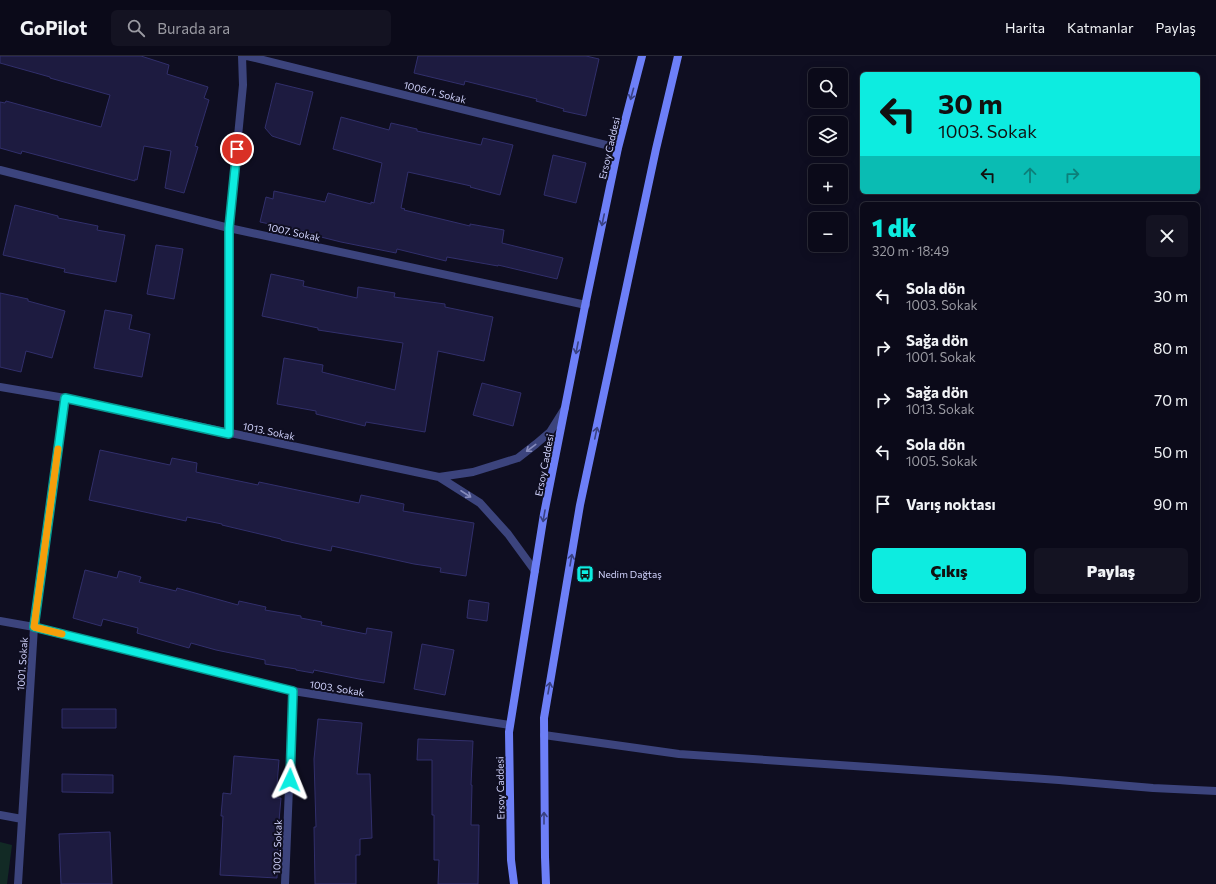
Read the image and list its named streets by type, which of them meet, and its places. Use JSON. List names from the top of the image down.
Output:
{
  "streets": {
    "main road": ["Ersoy Caddesi"],
    "street": [
      "1006/1. Sokak",
      "1007. Sokak",
      "1013. Sokak",
      "1001. Sokak",
      "1003. Sokak",
      "1002. Sokak"
    ]
  },
  "crossings": [
    ["1006/1. Sokak", "Ersoy Caddesi"],
    ["Ersoy Caddesi", "1007. Sokak"],
    ["Ersoy Caddesi", "1013. Sokak"],
    ["Ersoy Caddesi", "1003. Sokak"],
    ["1013. Sokak", "1001. Sokak"],
    ["1001. Sokak", "1003. Sokak"],
    ["1003. Sokak", "1002. Sokak"]
  ],
  "places": {
    "bus stop": ["Nedim Dağtaş"]
  },
  "page": {
    "header": "GoPilot",
    "search": "Burada ara",
    "nav": ["Harita", "Katmanlar", "Paylaş"],
    "map_buttons": ["+", "−"],
    "turn": ["30 m", "1003. Sokak"],
    "heading": ["1 dk", "320 m · 18:49"],
    "list": [
      {
        "name": "Sola dön",
        "note": "1003. Sokak",
        "value": "30 m"
      },
      {
        "name": "Sağa dön",
        "note": "1001. Sokak",
        "value": "80 m"
      },
      {
        "name": "Sağa dön",
        "note": "1013. Sokak",
        "value": "70 m"
      },
      {
        "name": "Sola dön",
        "note": "1005. Sokak",
        "value": "50 m"
      },
      {
        "name": "Varış noktası",
        "value": "90 m"
      }
    ],
    "buttons": ["Çıkış", "Paylaş"]
  }
}
